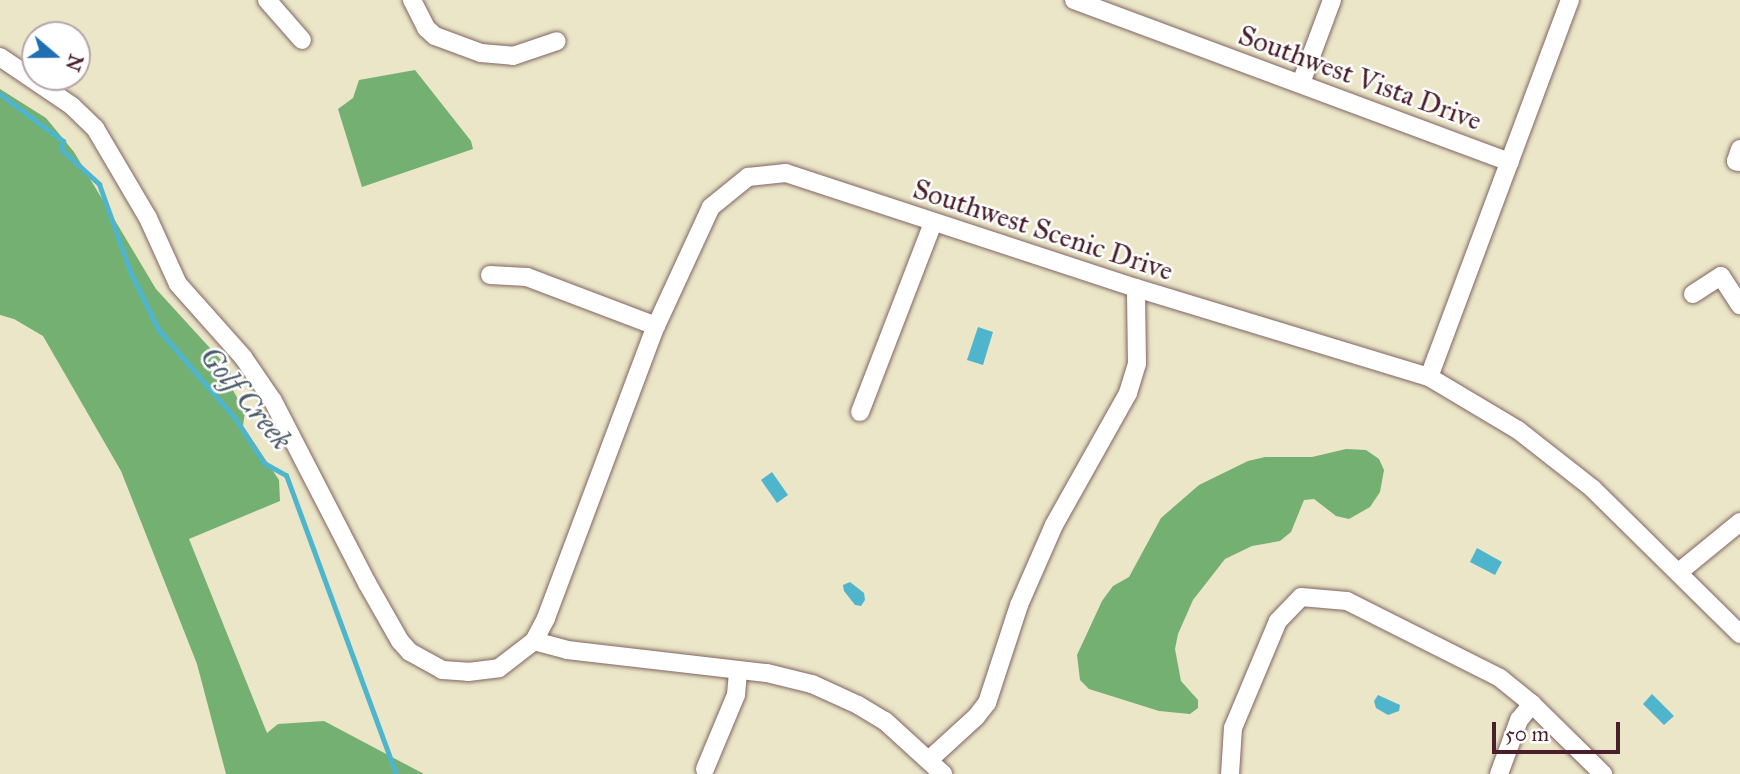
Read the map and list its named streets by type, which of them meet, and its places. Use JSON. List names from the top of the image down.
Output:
{
  "streets": {
    "street": ["Southwest Vista Drive", "Southwest Scenic Drive"]
  },
  "water": ["Golf Creek"],
  "scale_bar": "50 m",
  "north": "right"
}
